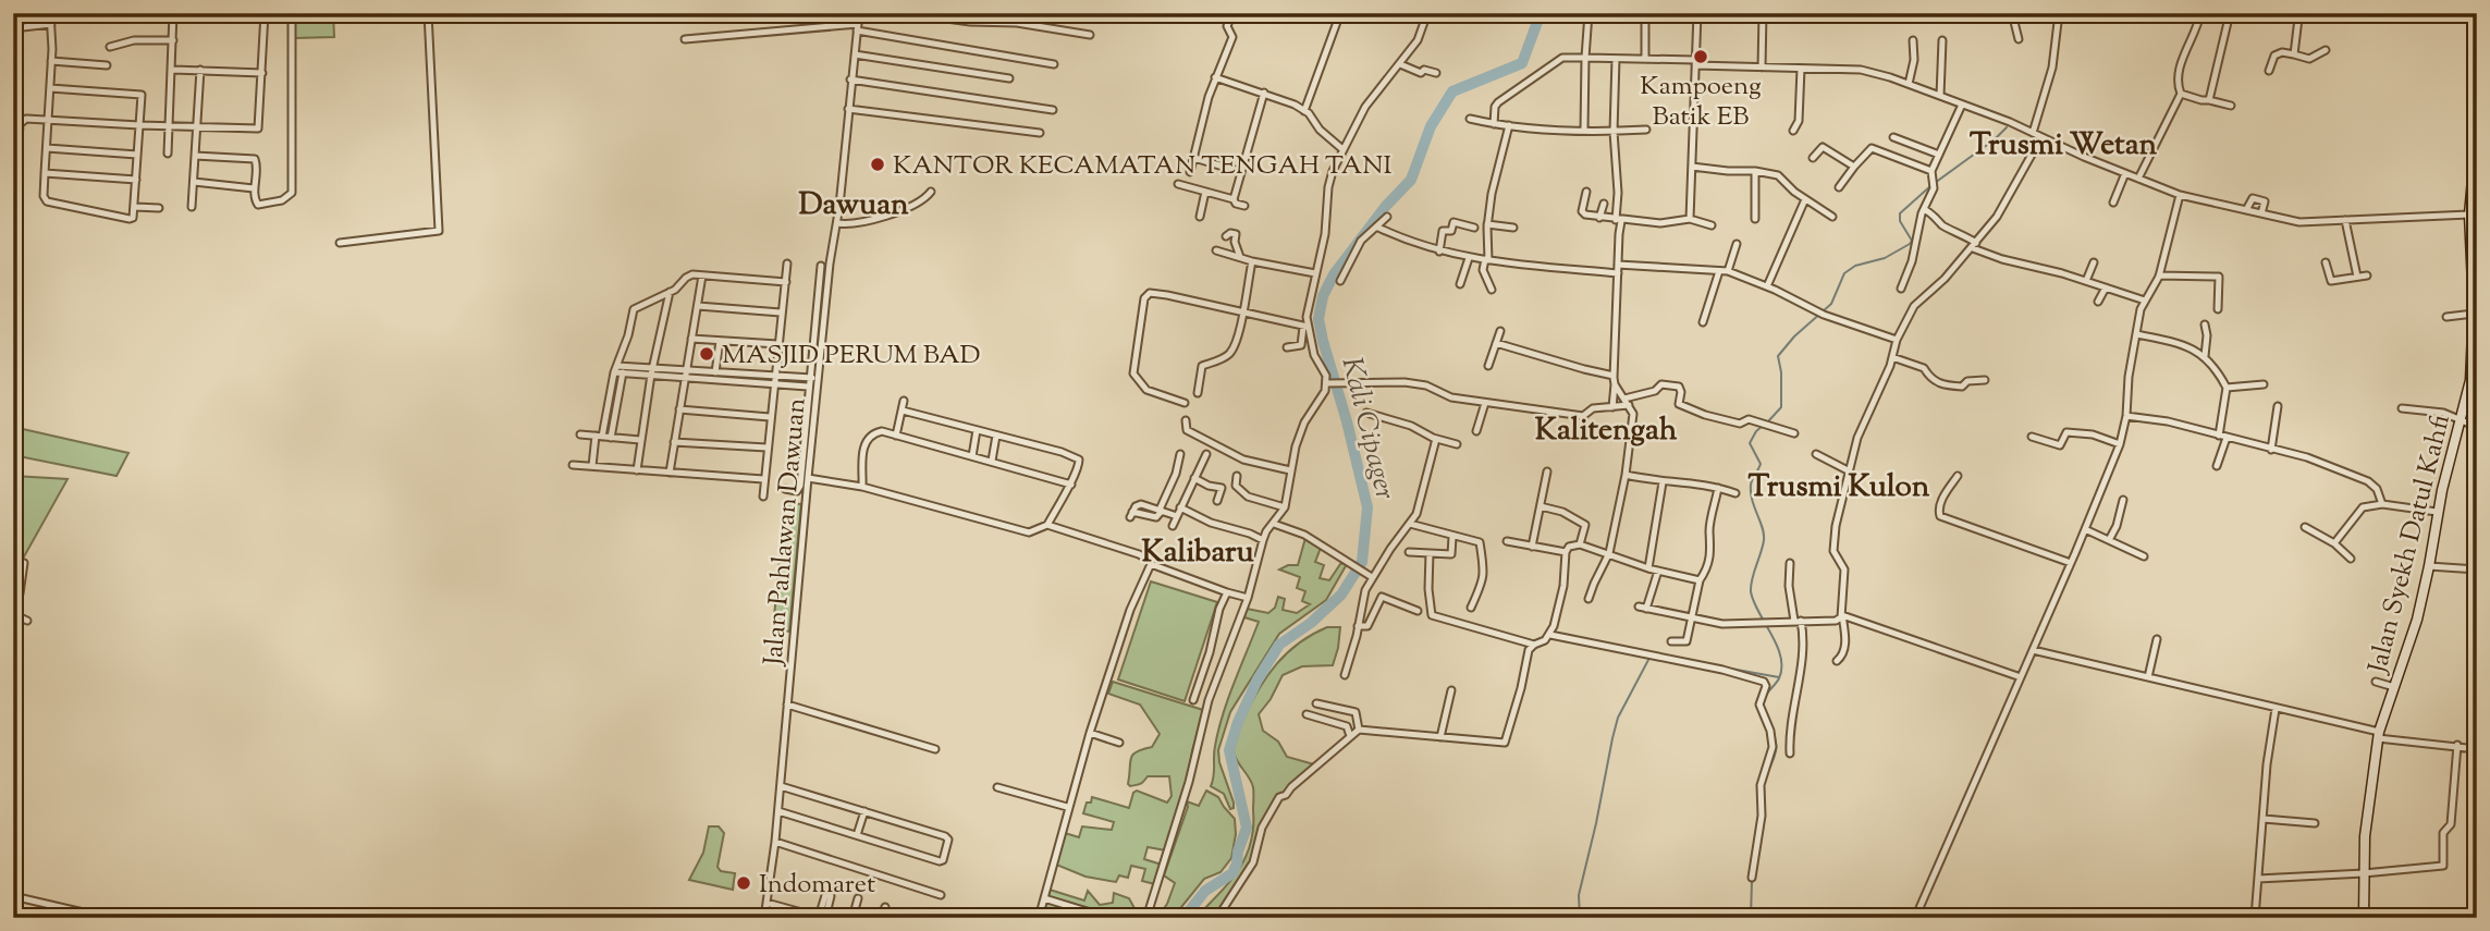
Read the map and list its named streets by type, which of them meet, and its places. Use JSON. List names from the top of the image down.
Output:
{
  "streets": {
    "street": ["Jalan Pahlawan Dawuan", "Jalan Syekh Datul Kahfi"]
  },
  "districts": [
    "Trusmi Wetan",
    "Dawuan",
    "Kalitengah",
    "Trusmi Kulon",
    "Kalibaru"
  ],
  "water": ["Kali Cipager"],
  "places": [
    "Kampoeng Batik EB",
    "KANTOR KECAMATAN TENGAH TANI",
    "MASJID PERUM BAD",
    "Indomaret"
  ]
}
